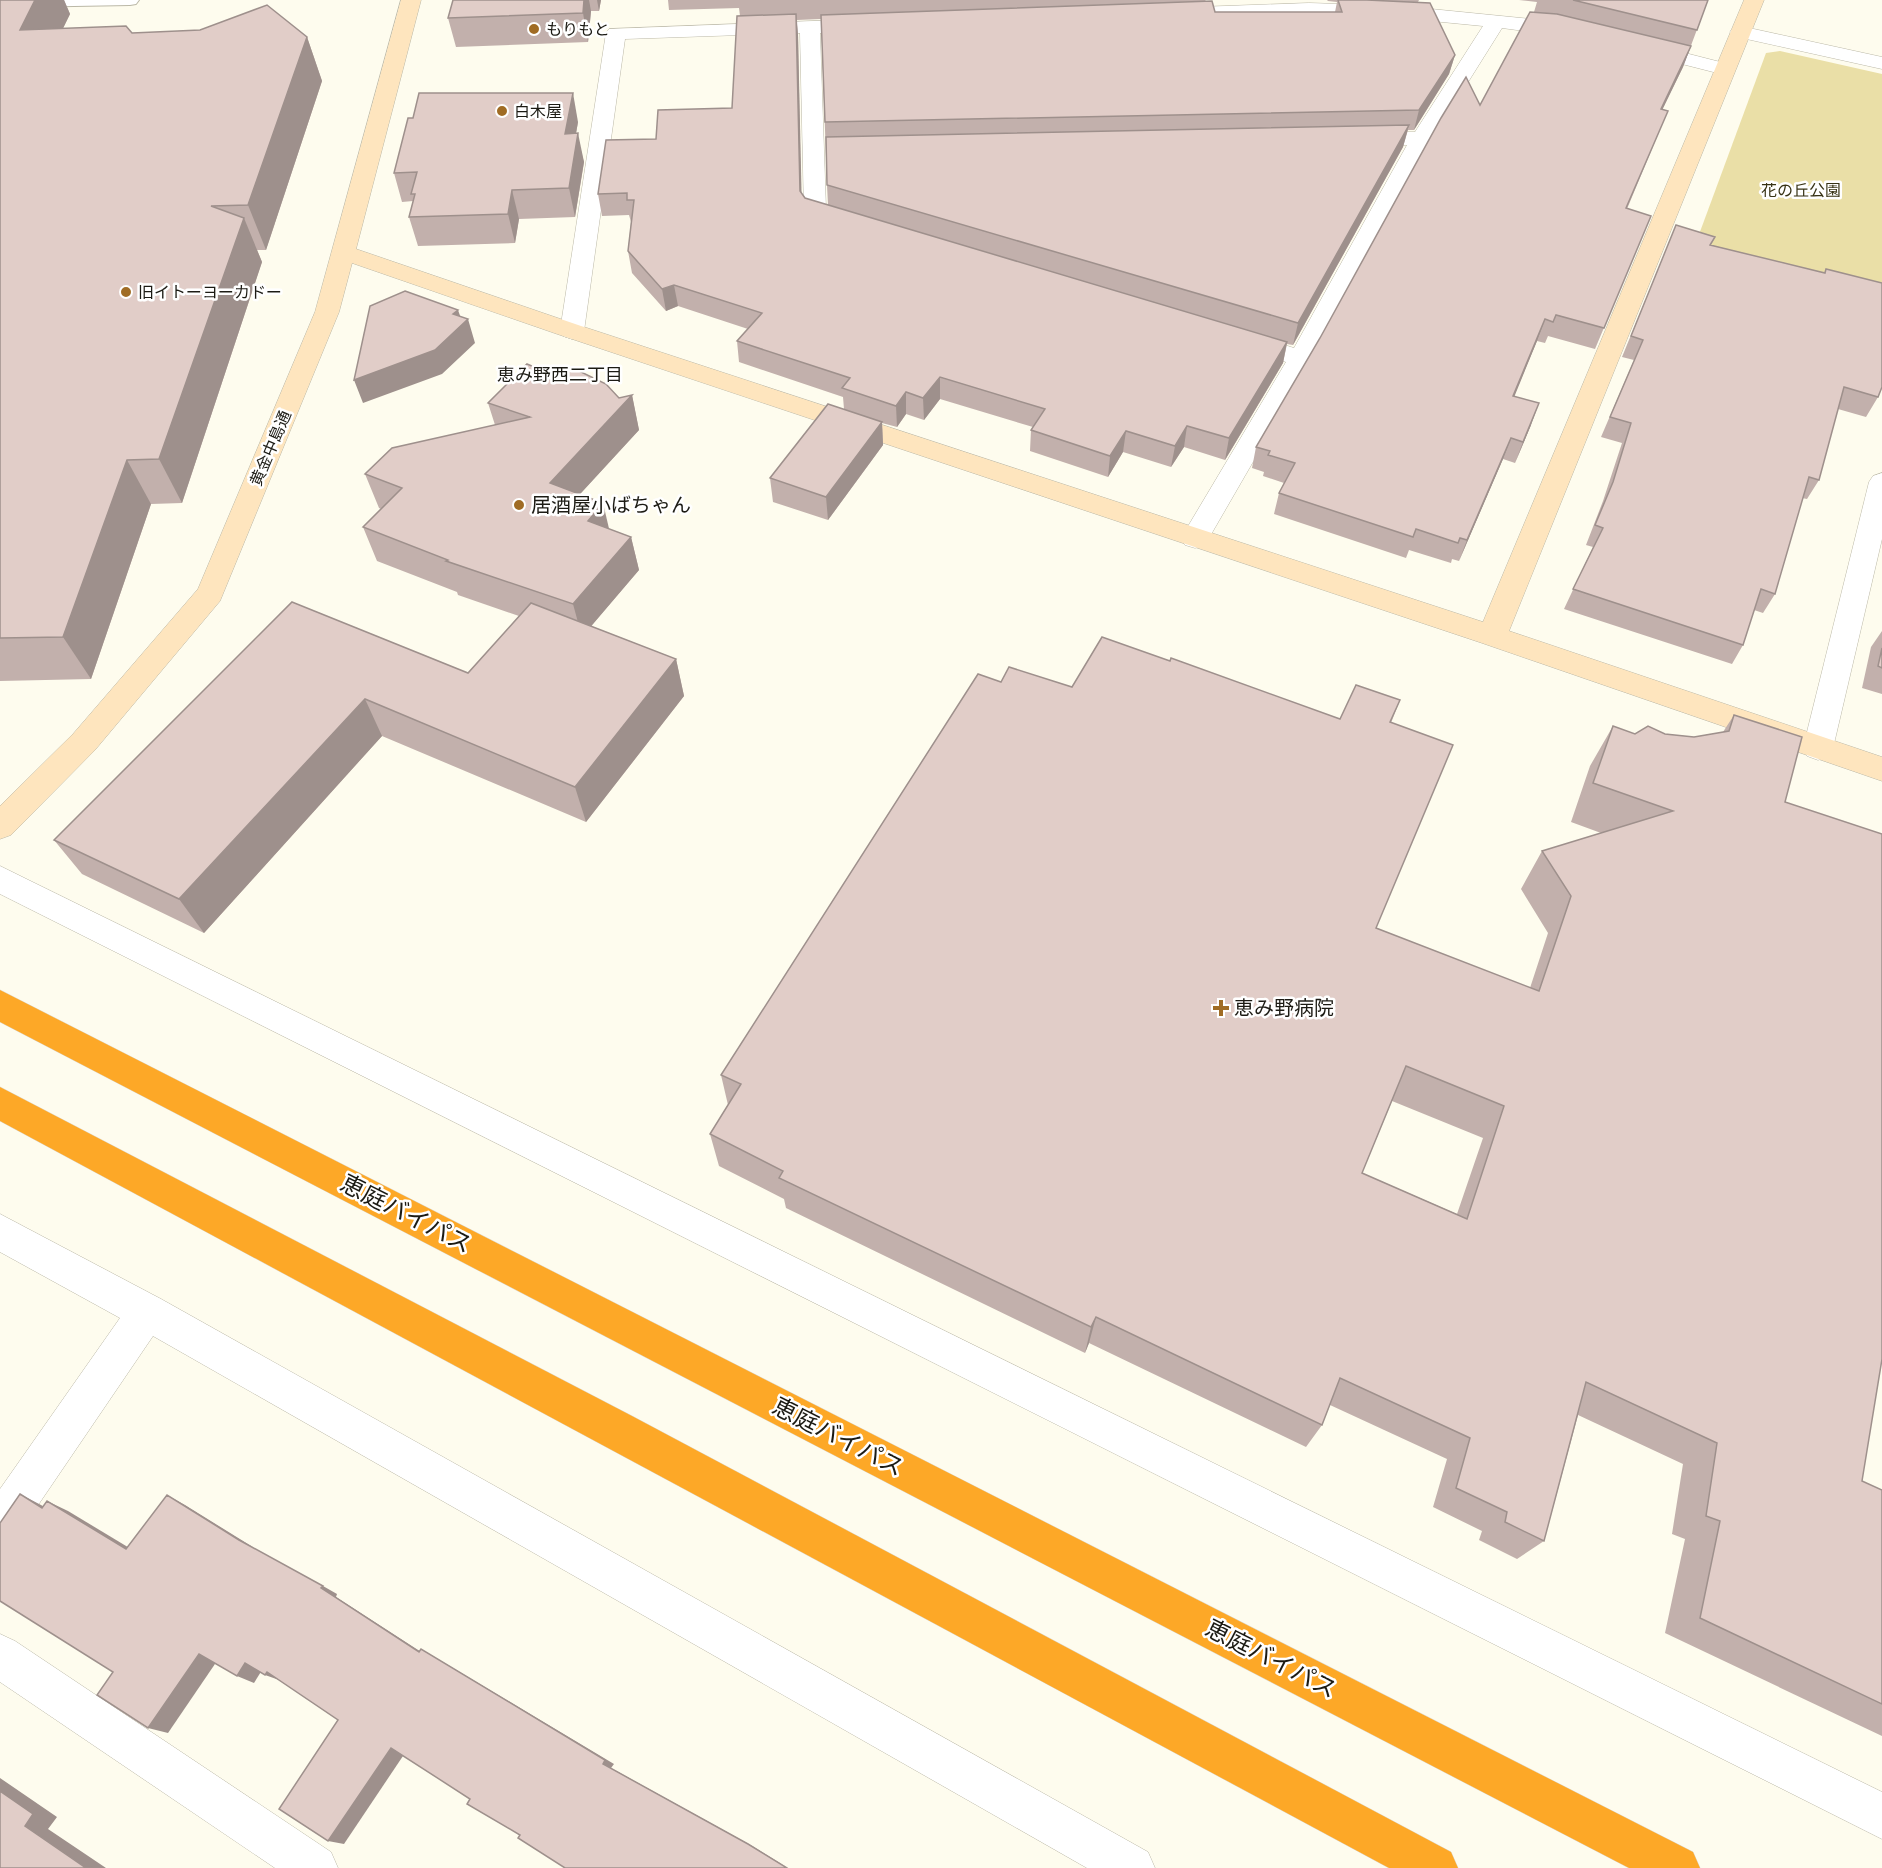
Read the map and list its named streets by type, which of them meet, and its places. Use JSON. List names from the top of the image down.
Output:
{
  "streets": {
    "highway": ["恵庭バイパス"],
    "street": ["黄金中島通"]
  },
  "districts": ["恵み野西二丁目"],
  "parks": ["花の丘公園"],
  "places": {
    "other": [
      "もりもと",
      "白木屋",
      "旧イトーヨーカドー",
      "居酒屋小ばちゃん"
    ],
    "health": ["恵み野病院"]
  }
}
